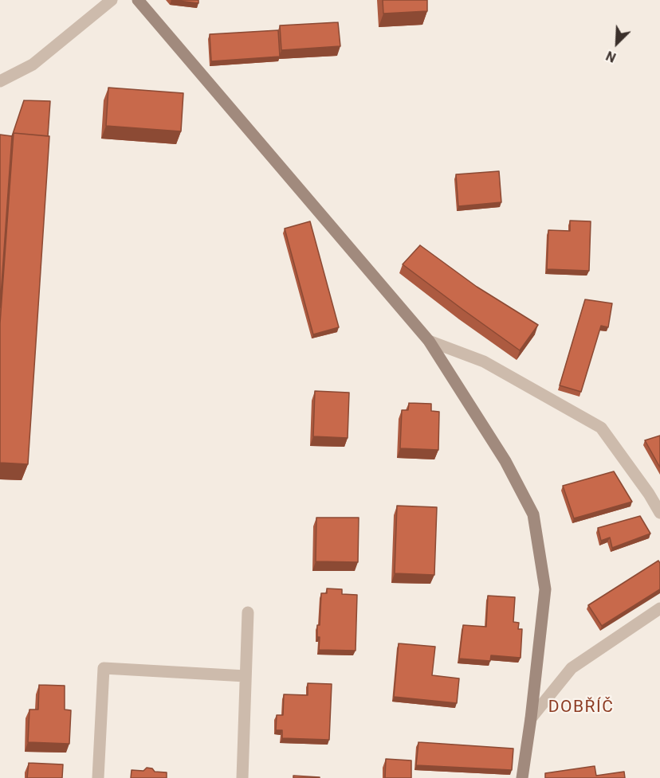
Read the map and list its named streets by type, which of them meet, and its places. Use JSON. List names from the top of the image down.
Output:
{
  "districts": ["DOBŘÍČ"],
  "north": "bottom left"
}
